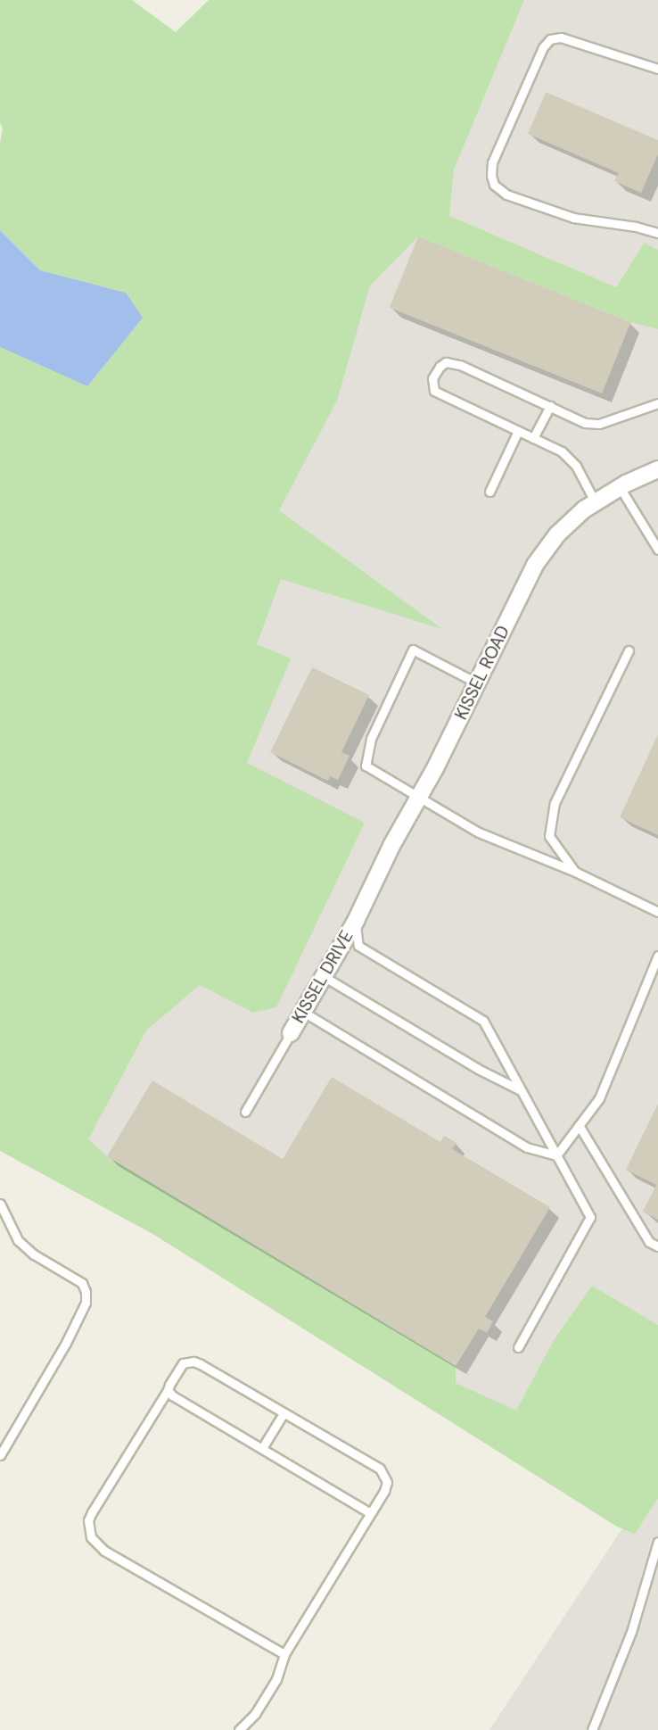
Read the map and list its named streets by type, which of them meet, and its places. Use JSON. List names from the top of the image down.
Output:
{
  "streets": {
    "street": ["KISSEL ROAD", "KISSEL DRIVE"]
  },
  "crossings": [
    ["KISSEL ROAD", "KISSEL DRIVE"]
  ]
}
